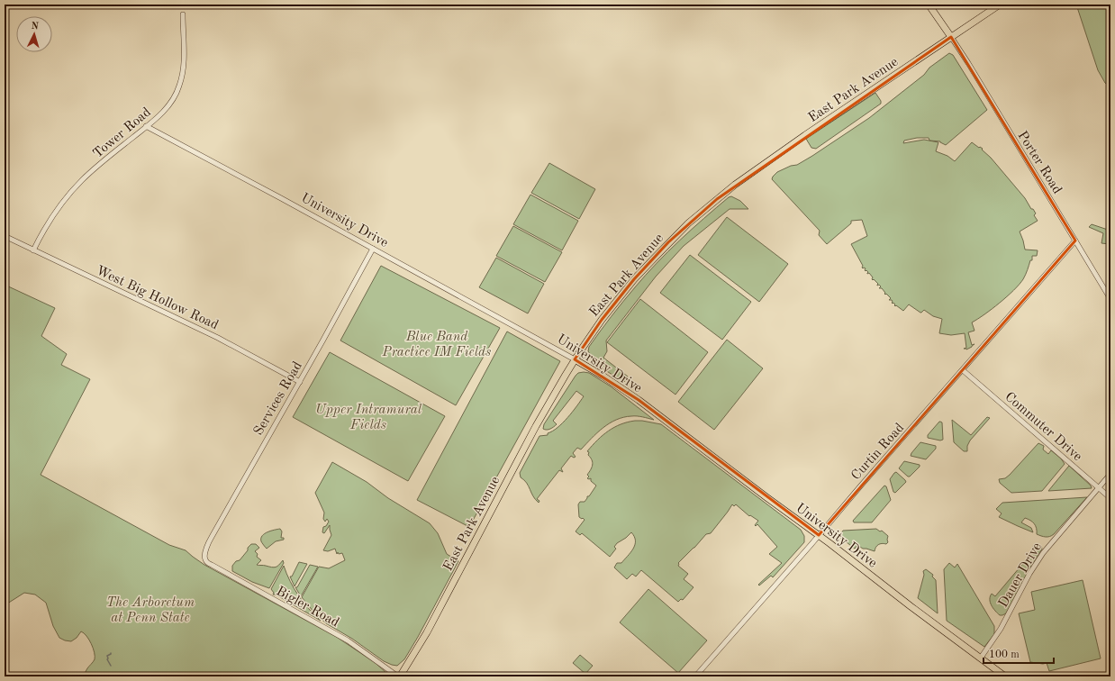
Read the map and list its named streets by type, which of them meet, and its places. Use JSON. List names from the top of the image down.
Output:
{
  "streets": {
    "main road": ["East Park Avenue", "University Drive"],
    "street": [
      "Tower Road",
      "Porter Road",
      "West Big Hollow Road",
      "Services Road",
      "Commuter Drive",
      "Curtin Road",
      "Dauer Drive",
      "Bigler Road"
    ]
  },
  "crossings": [
    ["East Park Avenue", "Porter Road"],
    ["East Park Avenue", "University Drive"],
    ["East Park Avenue", "Bigler Road"],
    ["Tower Road", "University Drive"],
    ["Tower Road", "West Big Hollow Road"],
    ["Porter Road", "Curtin Road"],
    ["University Drive", "Services Road"],
    ["University Drive", "Curtin Road"],
    ["University Drive", "Dauer Drive"],
    ["West Big Hollow Road", "Services Road"],
    ["Services Road", "Bigler Road"],
    ["Commuter Drive", "Curtin Road"],
    ["Commuter Drive", "Dauer Drive"]
  ],
  "parks": ["Blue Band Practice IM Fields", "Upper Intramural Fields", "The Arboretum at Penn State"],
  "scale_bar": "100 m",
  "north": "top"
}
